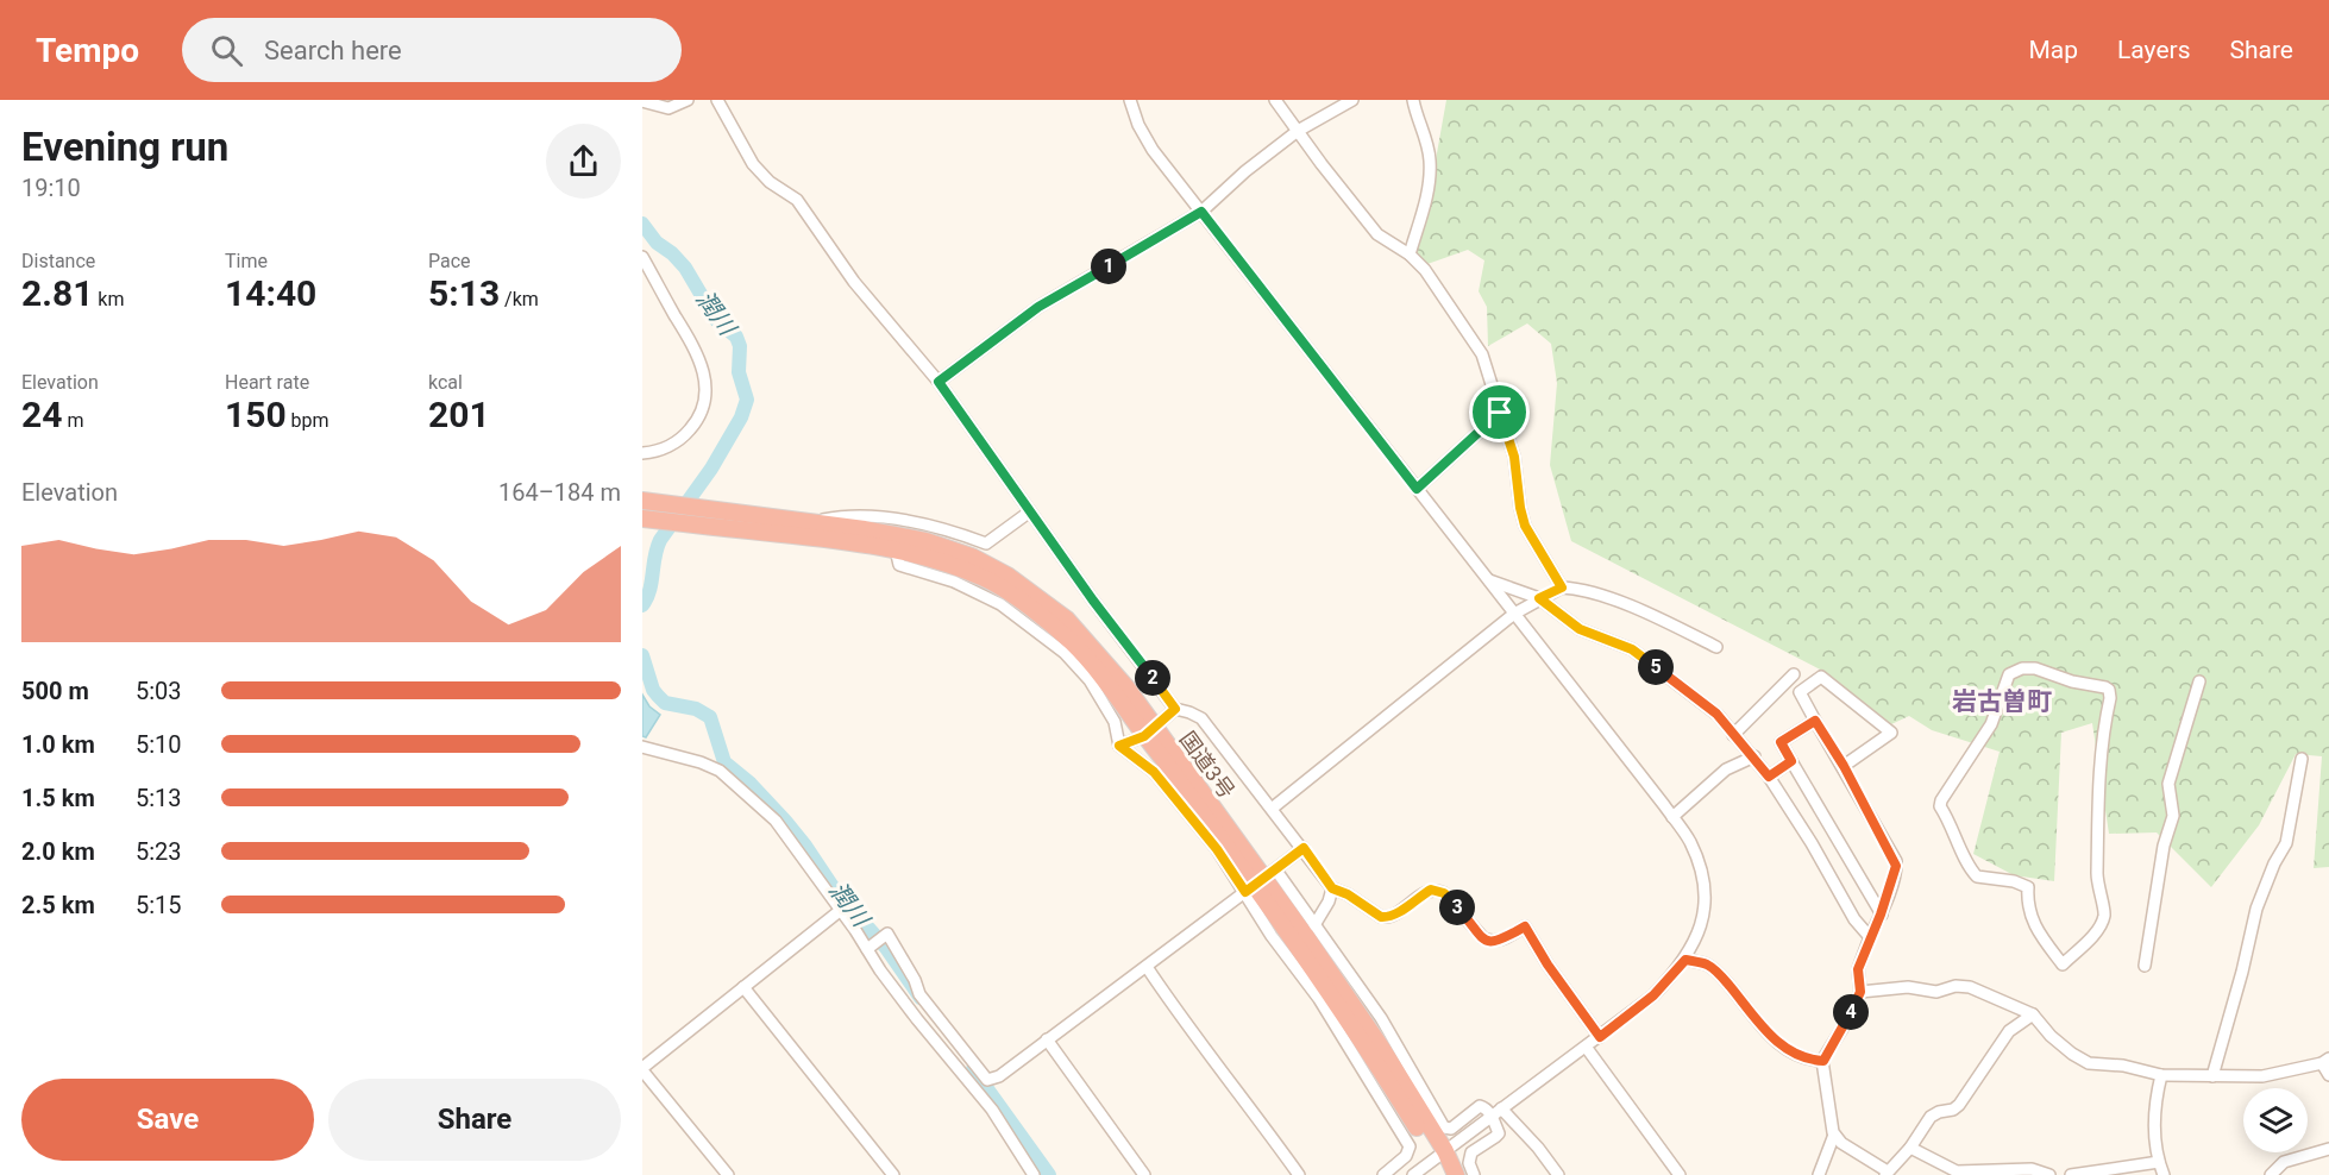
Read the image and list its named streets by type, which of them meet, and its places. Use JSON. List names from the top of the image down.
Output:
{
  "streets": {
    "highway": ["国道3号"]
  },
  "districts": ["岩古曽町"],
  "water": ["潤川"],
  "page": {
    "header": "Tempo",
    "search": "Search here",
    "nav": ["Map", "Layers", "Share"],
    "heading": ["Evening run", "19:10"],
    "stats": [
      ["Distance", "2.81 km"],
      ["Time", "14:40"],
      ["Pace", "5:13 /km"],
      ["Elevation", "24 m"],
      ["Heart rate", "150 bpm"],
      ["kcal", "201"]
    ],
    "pins": [
      "1",
      "5",
      "2",
      "3",
      "4"
    ],
    "chart": ["Elevation", "164–184 m"],
    "list": [
      {
        "name": "500 m",
        "note": "5:03"
      },
      {
        "name": "1.0 km",
        "note": "5:10"
      },
      {
        "name": "1.5 km",
        "note": "5:13"
      },
      {
        "name": "2.0 km",
        "note": "5:23"
      },
      {
        "name": "2.5 km",
        "note": "5:15"
      }
    ],
    "buttons": ["Save", "Share"]
  }
}
